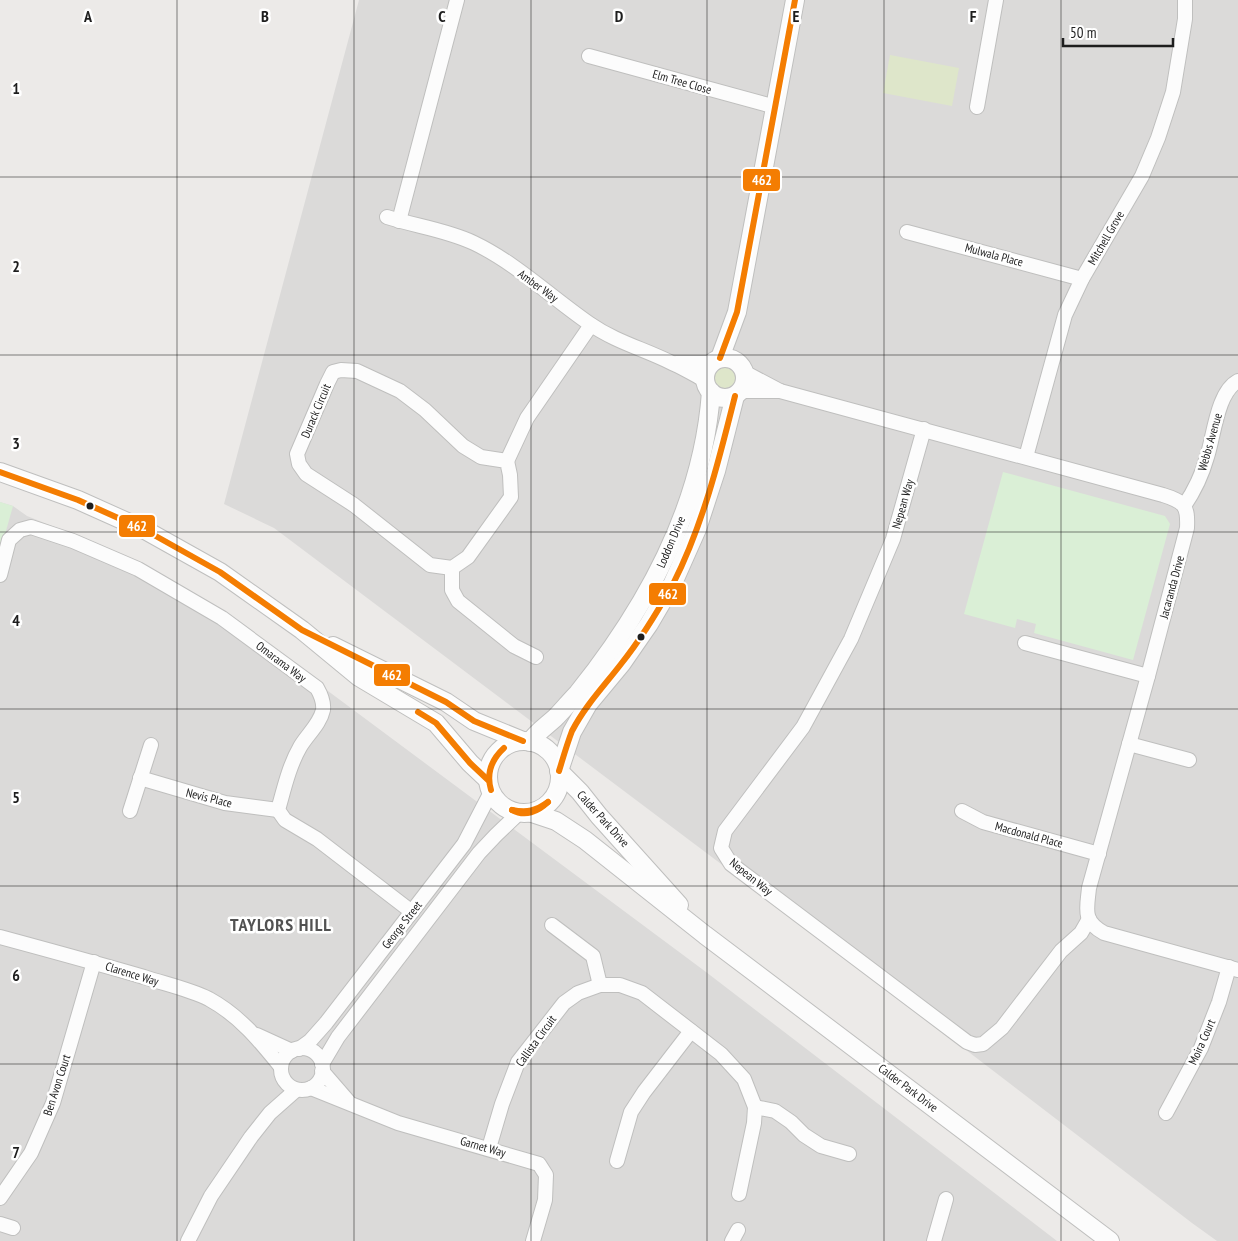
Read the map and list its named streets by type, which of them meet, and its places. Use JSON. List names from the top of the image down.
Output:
{
  "streets": {
    "street": [
      "Elm Tree Close",
      "Mitchell Grove",
      "Mulwala Place",
      "Amber Way",
      "Durack Circuit",
      "Webbs Avenue",
      "Nepean Way",
      "Loddon Drive",
      "Jacaranda Drive",
      "Omarama Way",
      "Nevis Place",
      "Calder Park Drive",
      "Macdonald Place",
      "George Street",
      "Clarence Way",
      "Callista Circuit",
      "Moira Court",
      "Ben Avon Court",
      "Garnet Way"
    ]
  },
  "crossings": [
    ["Mitchell Grove", "Mulwala Place"],
    ["Amber Way", "Loddon Drive"],
    ["Webbs Avenue", "Jacaranda Drive"],
    ["Nepean Way", "Jacaranda Drive"],
    ["Loddon Drive", "Calder Park Drive"],
    ["Loddon Drive", "George Street"],
    ["Jacaranda Drive", "Macdonald Place"],
    ["Omarama Way", "Nevis Place"],
    ["Calder Park Drive", "George Street"],
    ["George Street", "Clarence Way"],
    ["George Street", "Garnet Way"],
    ["Clarence Way", "Ben Avon Court"],
    ["Clarence Way", "Garnet Way"],
    ["Callista Circuit", "Garnet Way"]
  ],
  "districts": ["TAYLORS HILL"],
  "lines": ["transit line 462"],
  "scale_bar": "50 m",
  "grid": {
    "columns": [
      "A",
      "B",
      "C",
      "D",
      "E",
      "F"
    ],
    "rows": [
      "1",
      "2",
      "3",
      "4",
      "5",
      "6",
      "7"
    ]
  }
}
